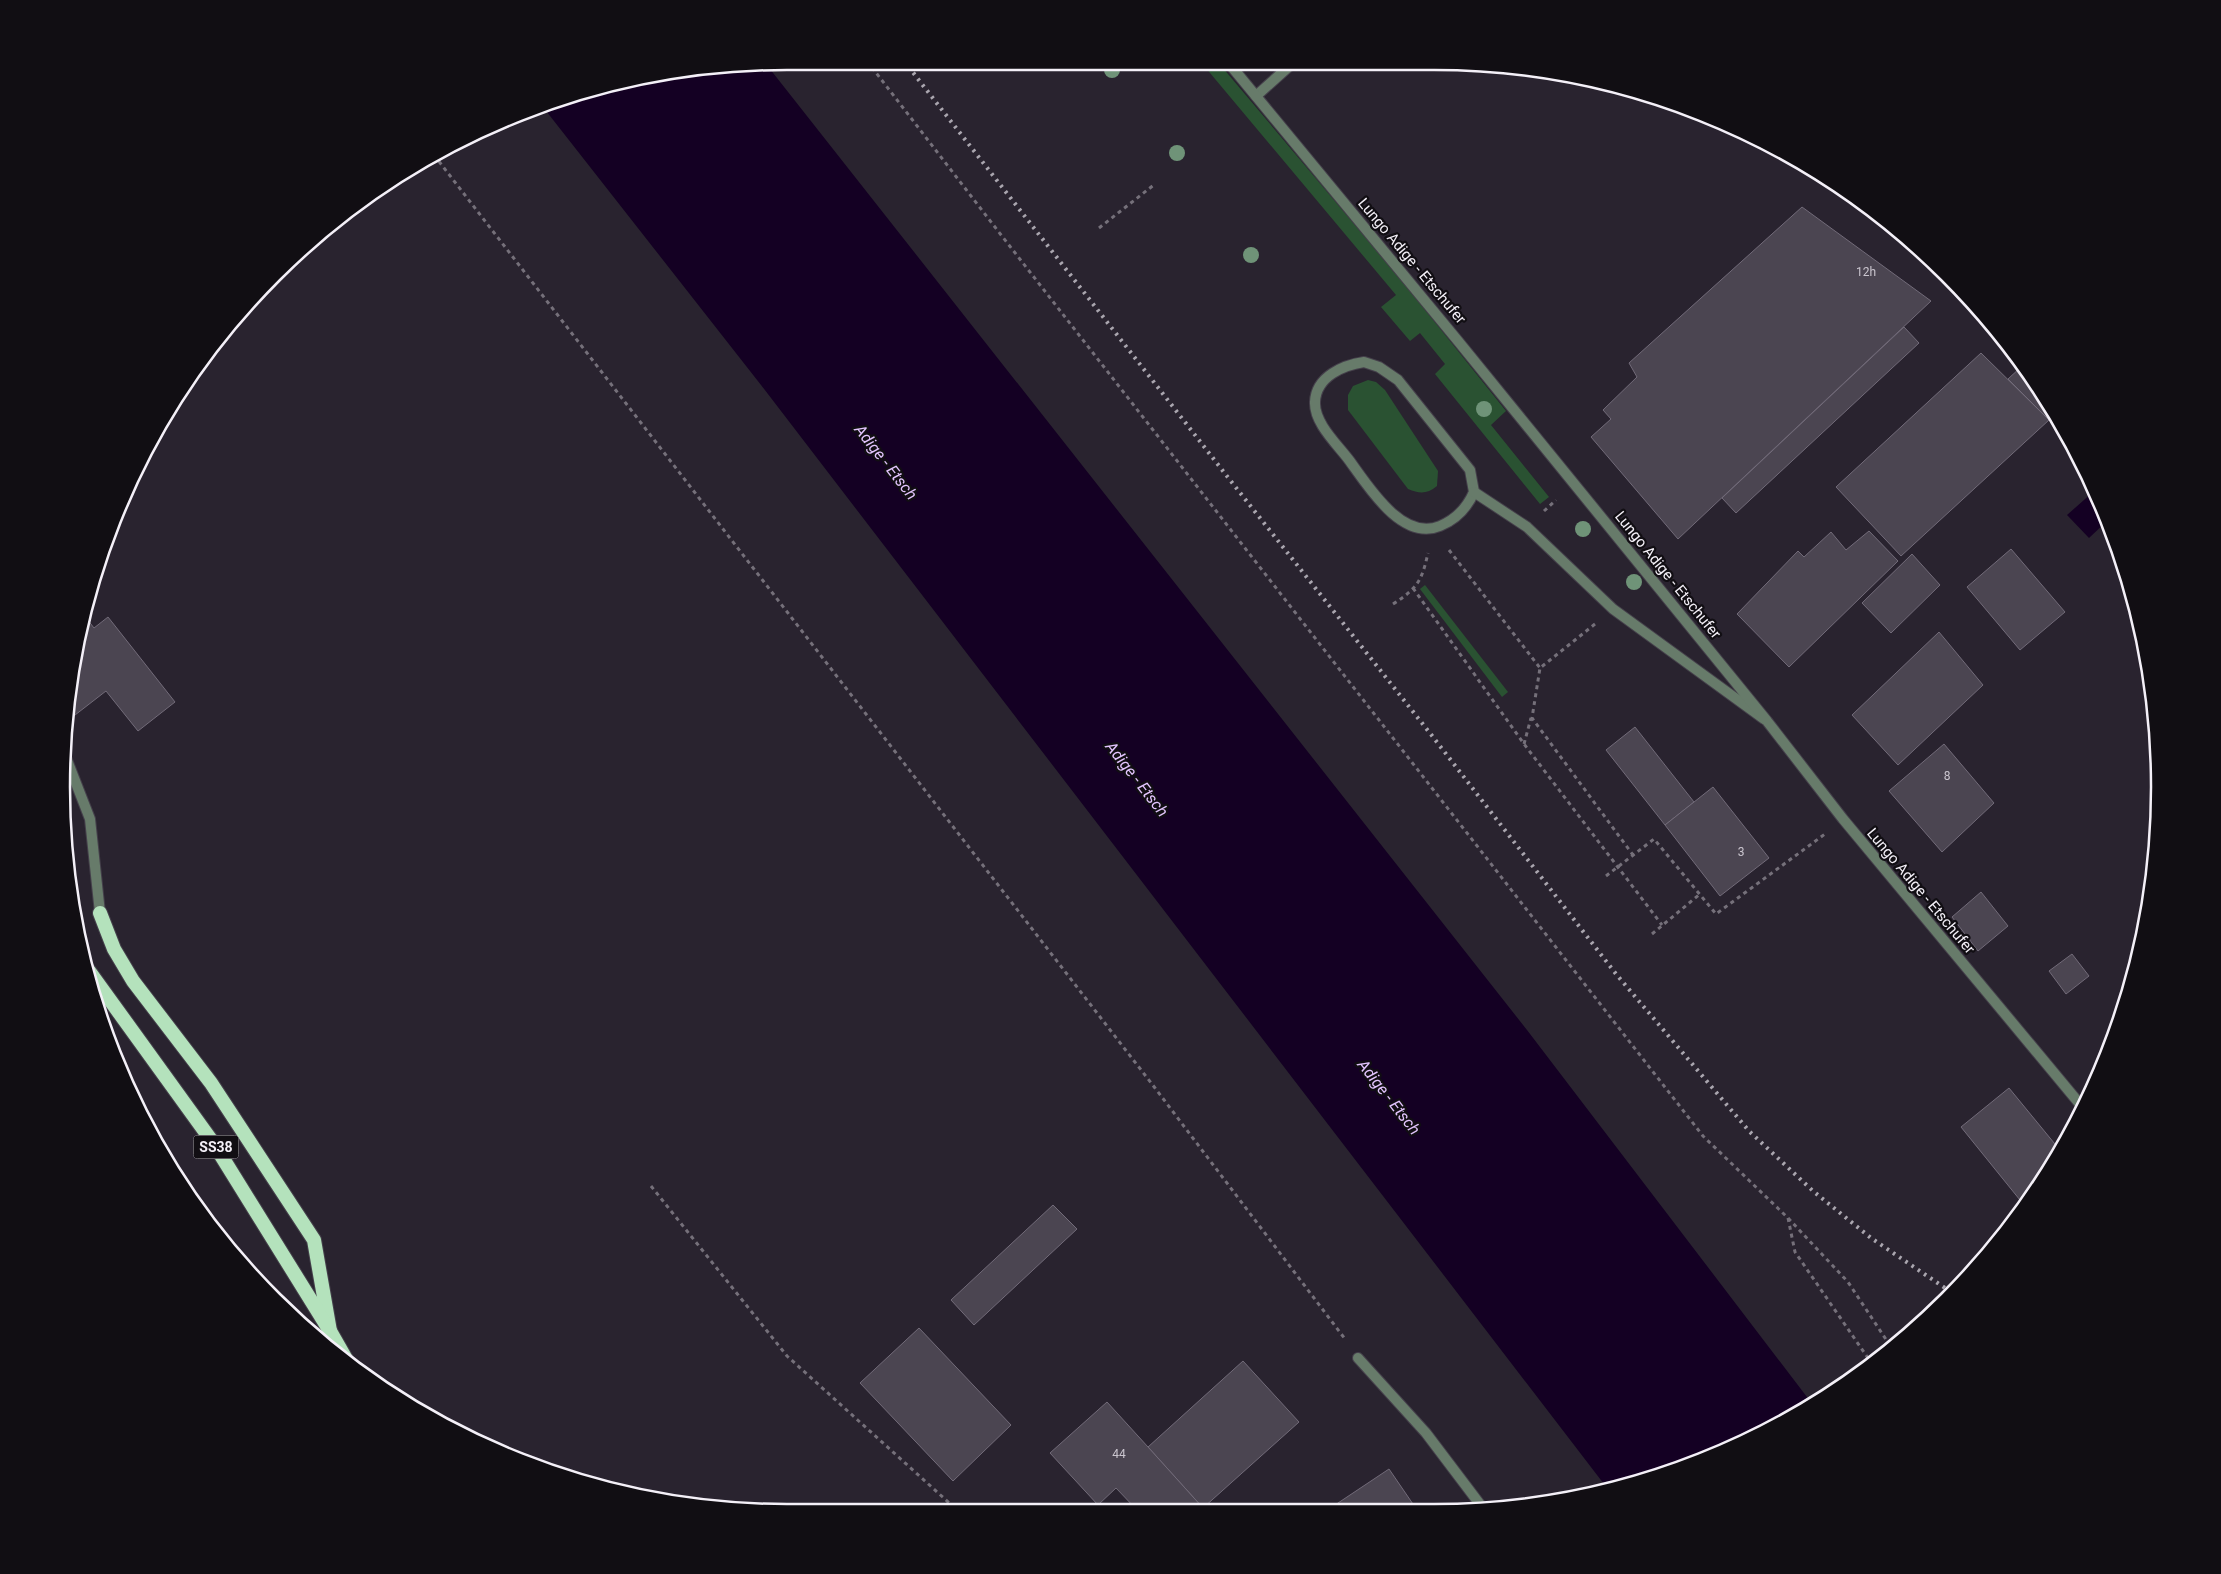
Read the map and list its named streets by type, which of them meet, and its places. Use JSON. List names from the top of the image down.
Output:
{
  "streets": {
    "highway": ["SS38"],
    "street": ["Lungo Adige - Etschufer"]
  },
  "water": ["Adige - Etsch"],
  "house_numbers": [
    "12h",
    "8",
    "3",
    "44"
  ]
}
